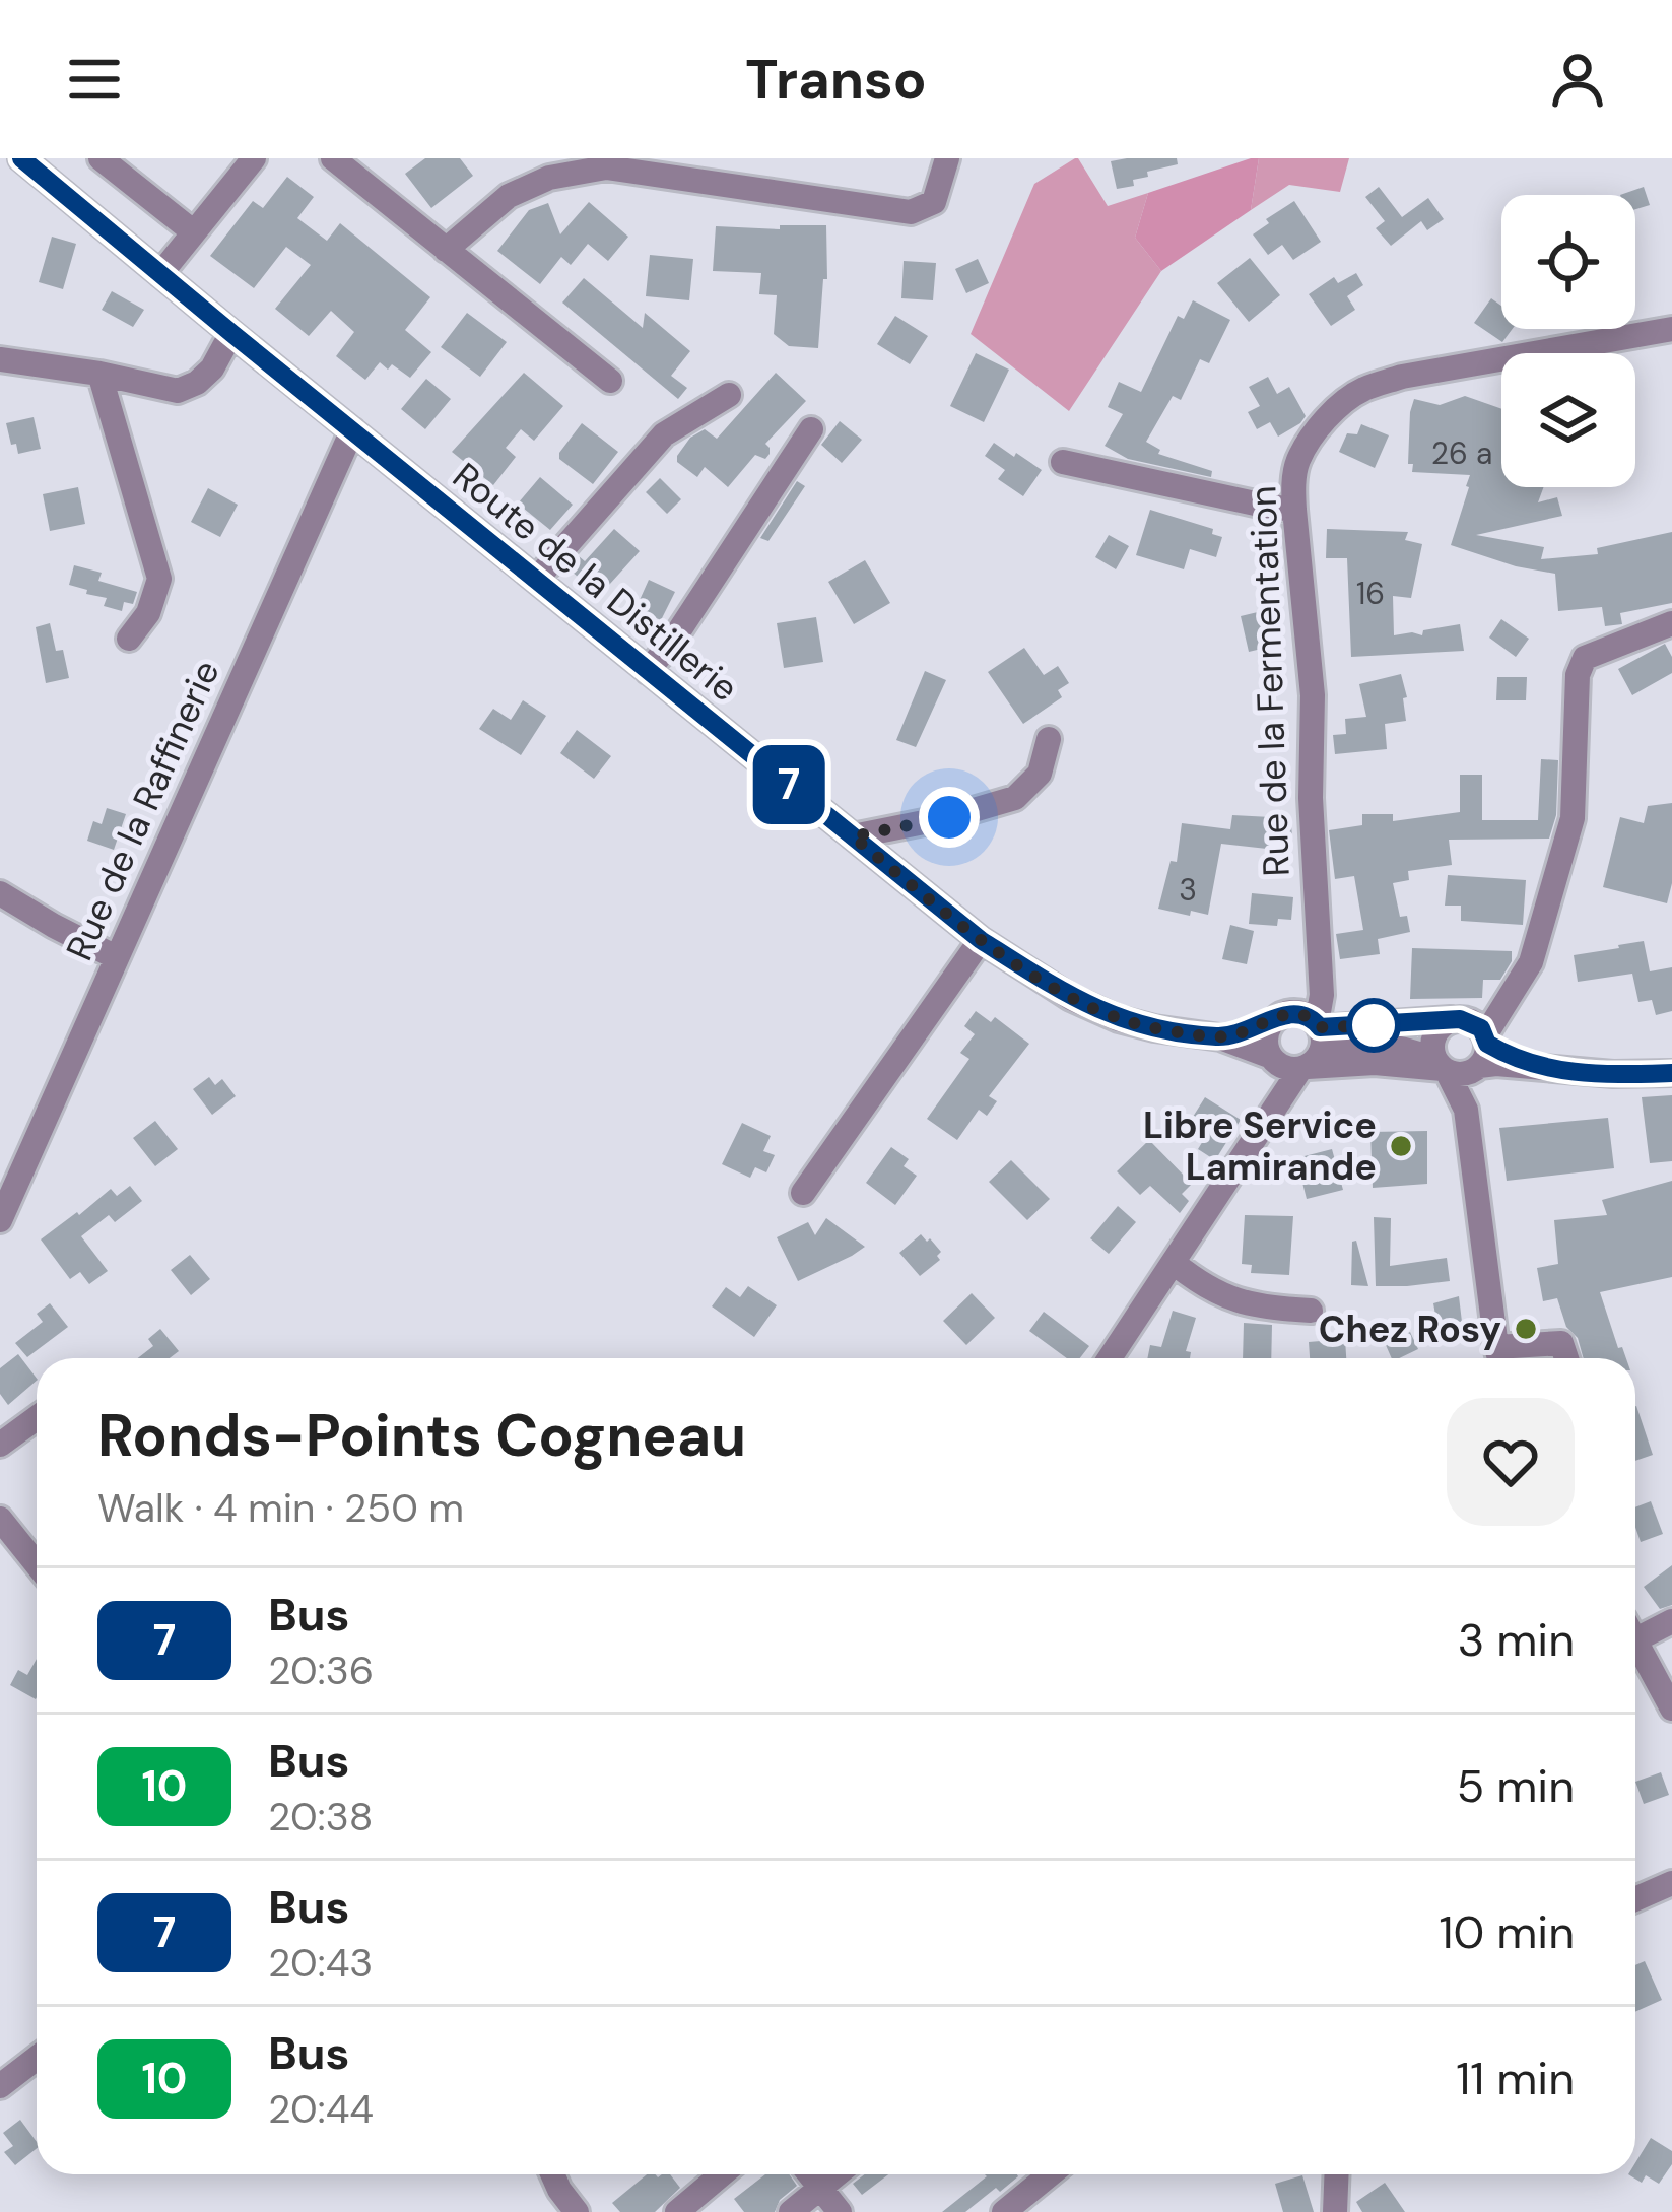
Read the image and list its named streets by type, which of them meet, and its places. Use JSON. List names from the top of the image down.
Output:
{
  "streets": {
    "street": ["Route de la Distillerie", "Rue de la Fermentation", "Rue de la Raffinerie"]
  },
  "crossings": [
    ["Route de la Distillerie", "Rue de la Fermentation"],
    ["Route de la Distillerie", "Rue de la Raffinerie"]
  ],
  "places": ["Libre Service Lamirande", "Chez Rosy"],
  "lines": ["bus line 7"],
  "house_numbers": ["26 a", "16", "3"],
  "page": {
    "header": "Transo",
    "on_map": "7",
    "heading": ["Ronds-Points Cogneau", "Walk · 4 min · 250 m"],
    "list": [
      {
        "mark": "7",
        "name": "Bus",
        "note": "20:36",
        "value": "3 min"
      },
      {
        "mark": "10",
        "name": "Bus",
        "note": "20:38",
        "value": "5 min"
      },
      {
        "mark": "7",
        "name": "Bus",
        "note": "20:43",
        "value": "10 min"
      },
      {
        "mark": "10",
        "name": "Bus",
        "note": "20:44",
        "value": "11 min"
      }
    ]
  }
}
